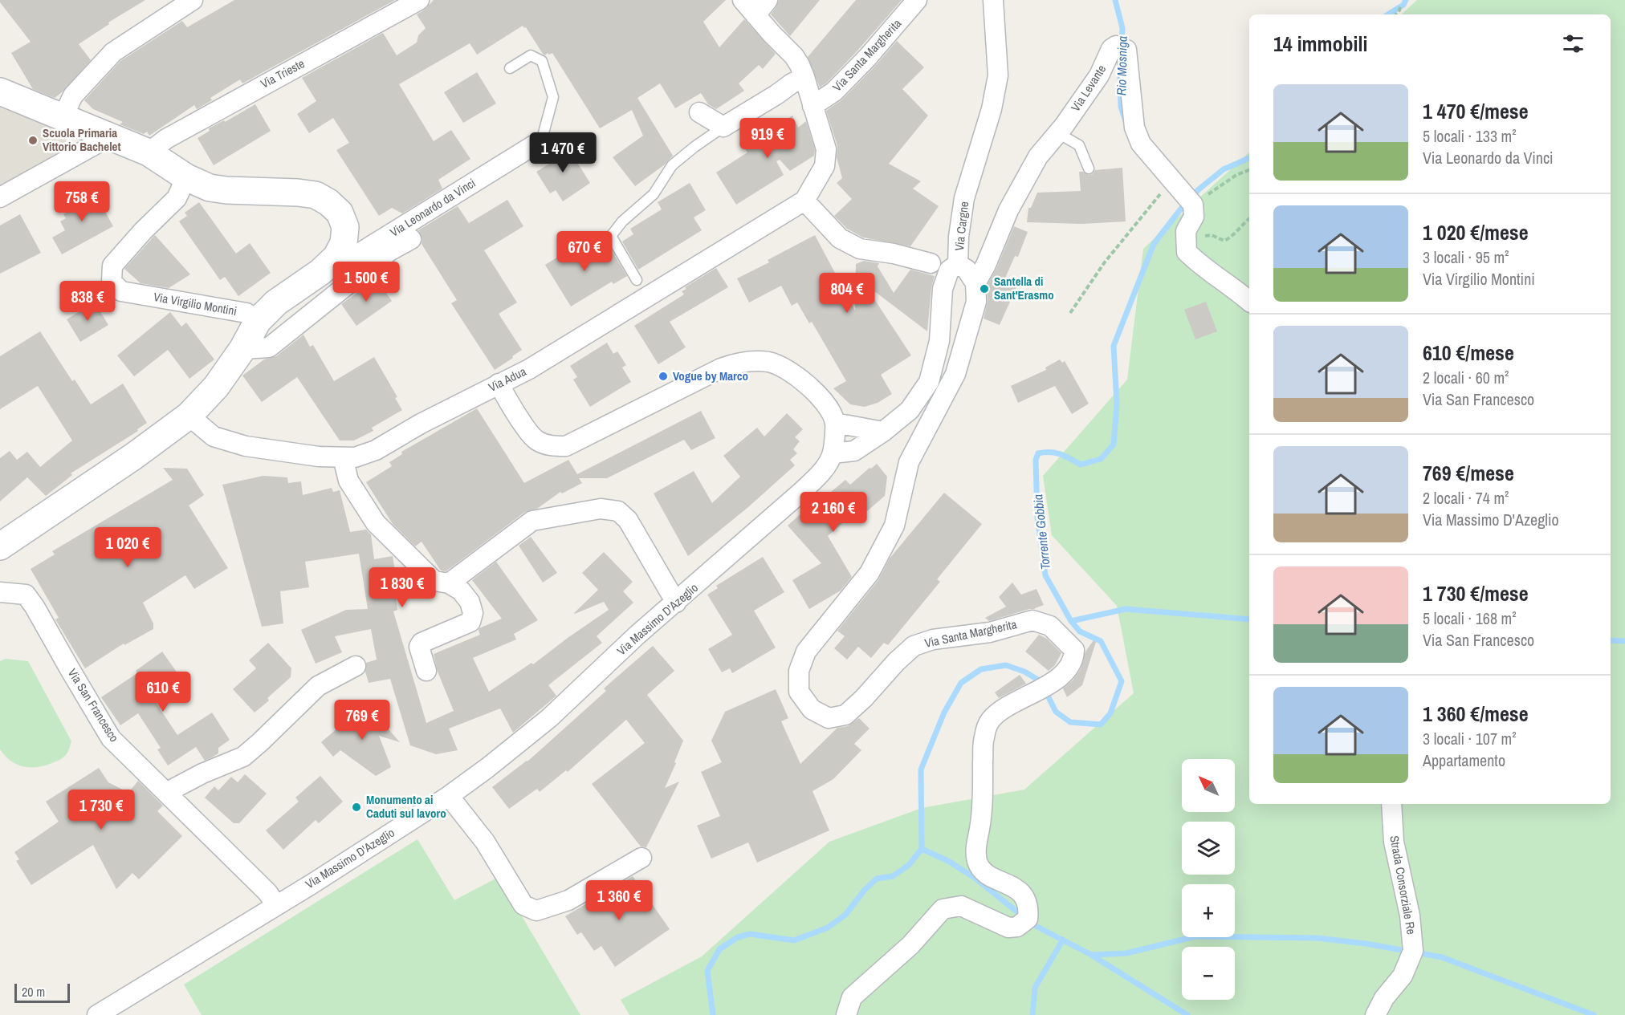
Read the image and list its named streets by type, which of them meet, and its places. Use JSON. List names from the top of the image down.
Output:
{
  "streets": {
    "main road": ["Via Leonardo da Vinci"],
    "street": [
      "Via Santa Margherita",
      "Via Trieste",
      "Via Levante",
      "Via Cargne",
      "Via Virgilio Montini",
      "Via Adua",
      "Via Massimo D'Azeglio",
      "Via San Francesco",
      "Strada Consorziale Re"
    ]
  },
  "crossings": [
    ["Via Santa Margherita", "Via Levante"],
    ["Via Leonardo da Vinci", "Via Virgilio Montini"],
    ["Via Cargne", "Via Massimo D'Azeglio"],
    ["Via Massimo D'Azeglio", "Via San Francesco"]
  ],
  "water": ["Rio Mosniga", "Torrente Gobbia"],
  "places": [
    "Scuola Primaria Vittorio Bachelet",
    "Santella di Sant'Erasmo",
    "Vogue by Marco",
    "Monumento ai Caduti sul lavoro"
  ],
  "scale_bar": "20 m",
  "north": "top left",
  "page": {
    "heading": "14 immobili",
    "list": [
      {
        "name": "1 470 €/mese",
        "note": "5 locali · 133 m² · Via Leonardo da Vinci"
      },
      {
        "name": "1 020 €/mese",
        "note": "3 locali · 95 m² · Via Virgilio Montini"
      },
      {
        "name": "610 €/mese",
        "note": "2 locali · 60 m² · Via San Francesco"
      },
      {
        "name": "769 €/mese",
        "note": "2 locali · 74 m² · Via Massimo D'Azeglio"
      },
      {
        "name": "1 730 €/mese",
        "note": "5 locali · 168 m² · Via San Francesco"
      },
      {
        "name": "1 360 €/mese",
        "note": "3 locali · 107 m² · Appartamento"
      }
    ],
    "price": [
      "919 €",
      "1 470 €",
      "758 €",
      "670 €",
      "1 500 €",
      "804 €",
      "838 €",
      "2 160 €",
      "1 020 €",
      "1 830 €",
      "610 €",
      "769 €",
      "1 730 €",
      "1 360 €"
    ],
    "map_buttons": ["+", "−"],
    "scale": "20 m"
  }
}
